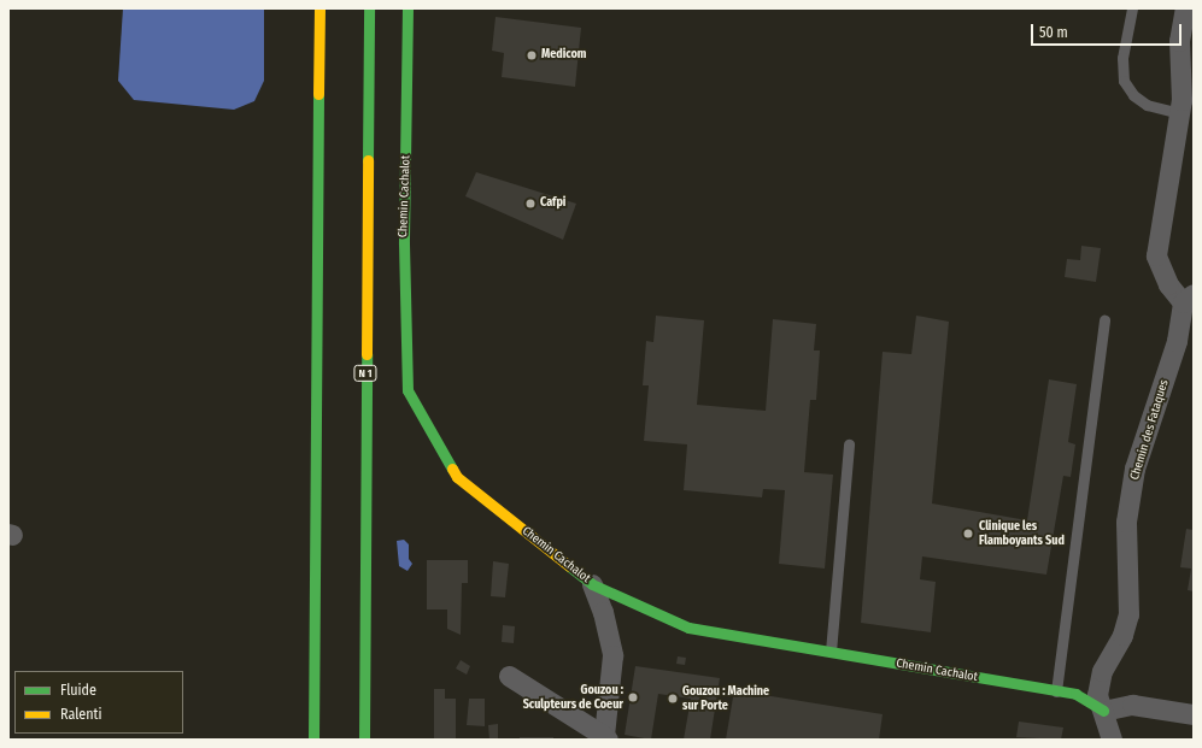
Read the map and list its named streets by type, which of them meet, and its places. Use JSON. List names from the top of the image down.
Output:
{
  "streets": {
    "main road": ["Chemin Cachalot", "N 1"],
    "street": ["Chemin des Fataques"]
  },
  "crossings": [
    ["Chemin Cachalot", "Chemin des Fataques"]
  ],
  "places": [
    "Medicom",
    "Cafpi",
    "Clinique les Flamboyants Sud",
    "Gouzou : Sculpteurs de Coeur",
    "Gouzou : Machine sur Porte"
  ],
  "legend": ["Fluide", "Ralenti"],
  "scale_bar": "50 m"
}
